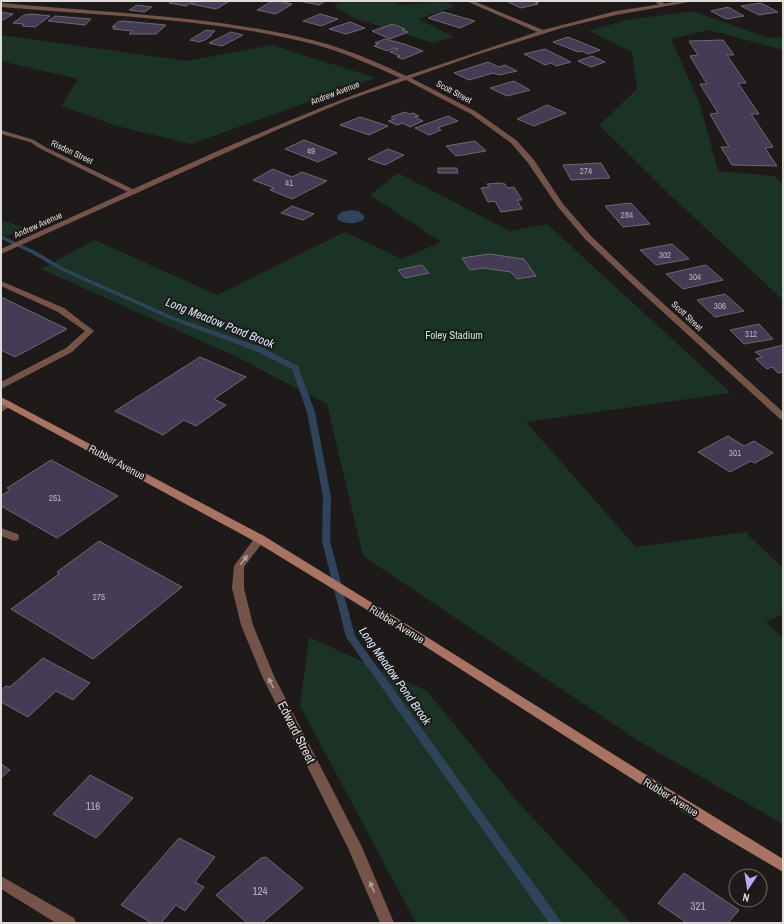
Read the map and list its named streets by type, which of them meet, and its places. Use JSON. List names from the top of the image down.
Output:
{
  "streets": {
    "street": [
      "Scott Street",
      "Andrew Avenue",
      "Risdon Street",
      "Rubber Avenue",
      "Edward Street"
    ]
  },
  "crossings": [
    ["Scott Street", "Andrew Avenue"],
    ["Andrew Avenue", "Risdon Street"],
    ["Rubber Avenue", "Edward Street"]
  ],
  "one_way": ["Edward Street"],
  "water": ["Long Meadow Pond Brook"],
  "parks": ["Foley Stadium"],
  "house_numbers": [
    "49",
    "274",
    "41",
    "284",
    "302",
    "304",
    "306",
    "312",
    "301",
    "251",
    "275",
    "116",
    "124",
    "321"
  ],
  "north": "bottom"
}
